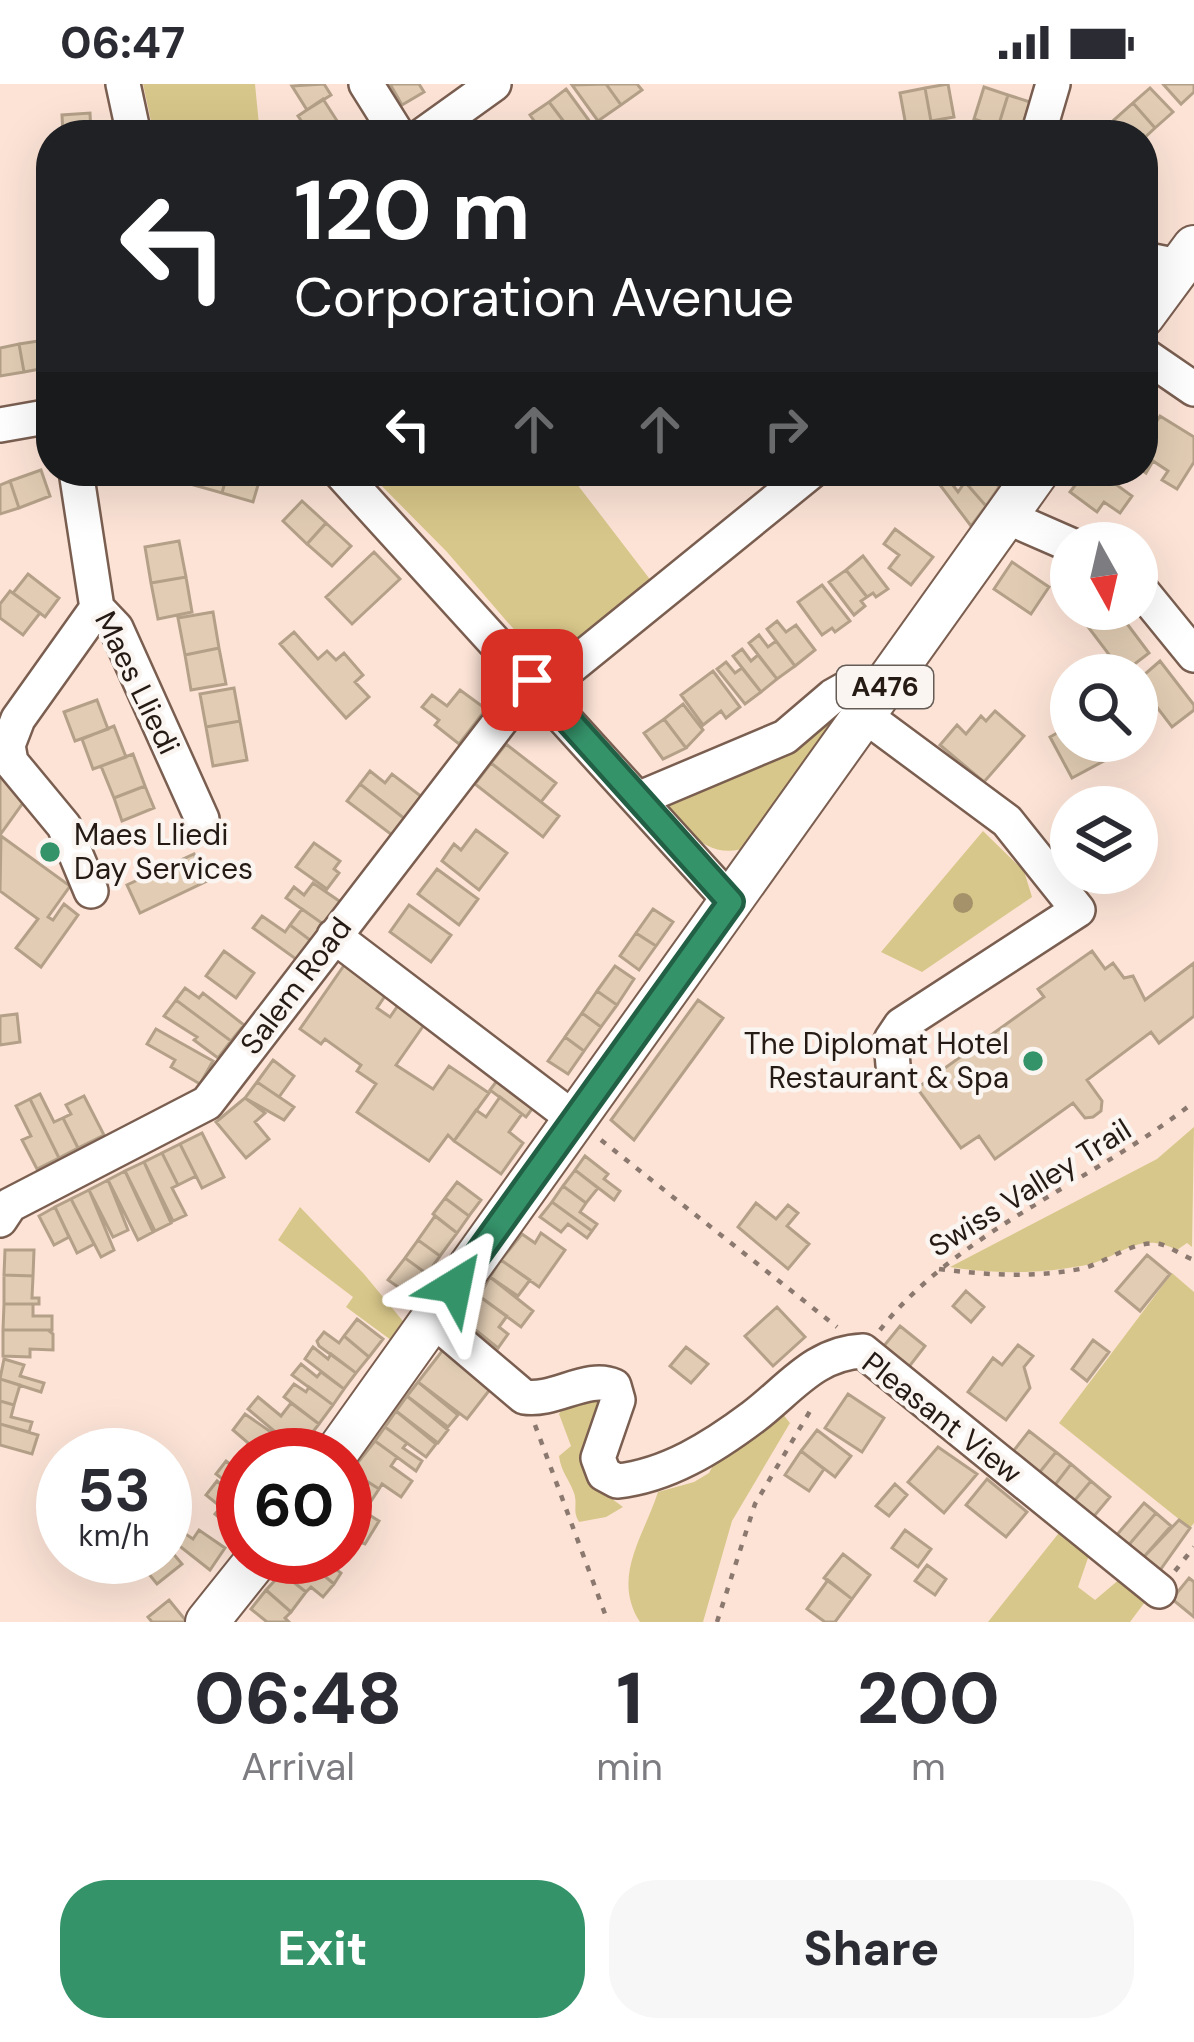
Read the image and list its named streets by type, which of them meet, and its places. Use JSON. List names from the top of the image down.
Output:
{
  "streets": {
    "main road": ["A476"],
    "street": ["Maes Lliedi", "Salem Road", "Pleasant View"],
    "path": ["Swiss Valley Trail"]
  },
  "crossings": [
    ["Swiss Valley Trail", "Pleasant View"]
  ],
  "places": ["Maes Lliedi Day Services", "The Diplomat Hotel Restaurant & Spa"],
  "north": "bottom",
  "page": {
    "status": "06:47",
    "turn": ["120 m", "Corporation Avenue"],
    "speed": "53 km/h",
    "limit": "60",
    "eta": [
      "06:48",
      "Arrival",
      "1",
      "min",
      "200",
      "m"
    ],
    "buttons": ["Exit", "Share"]
  }
}
